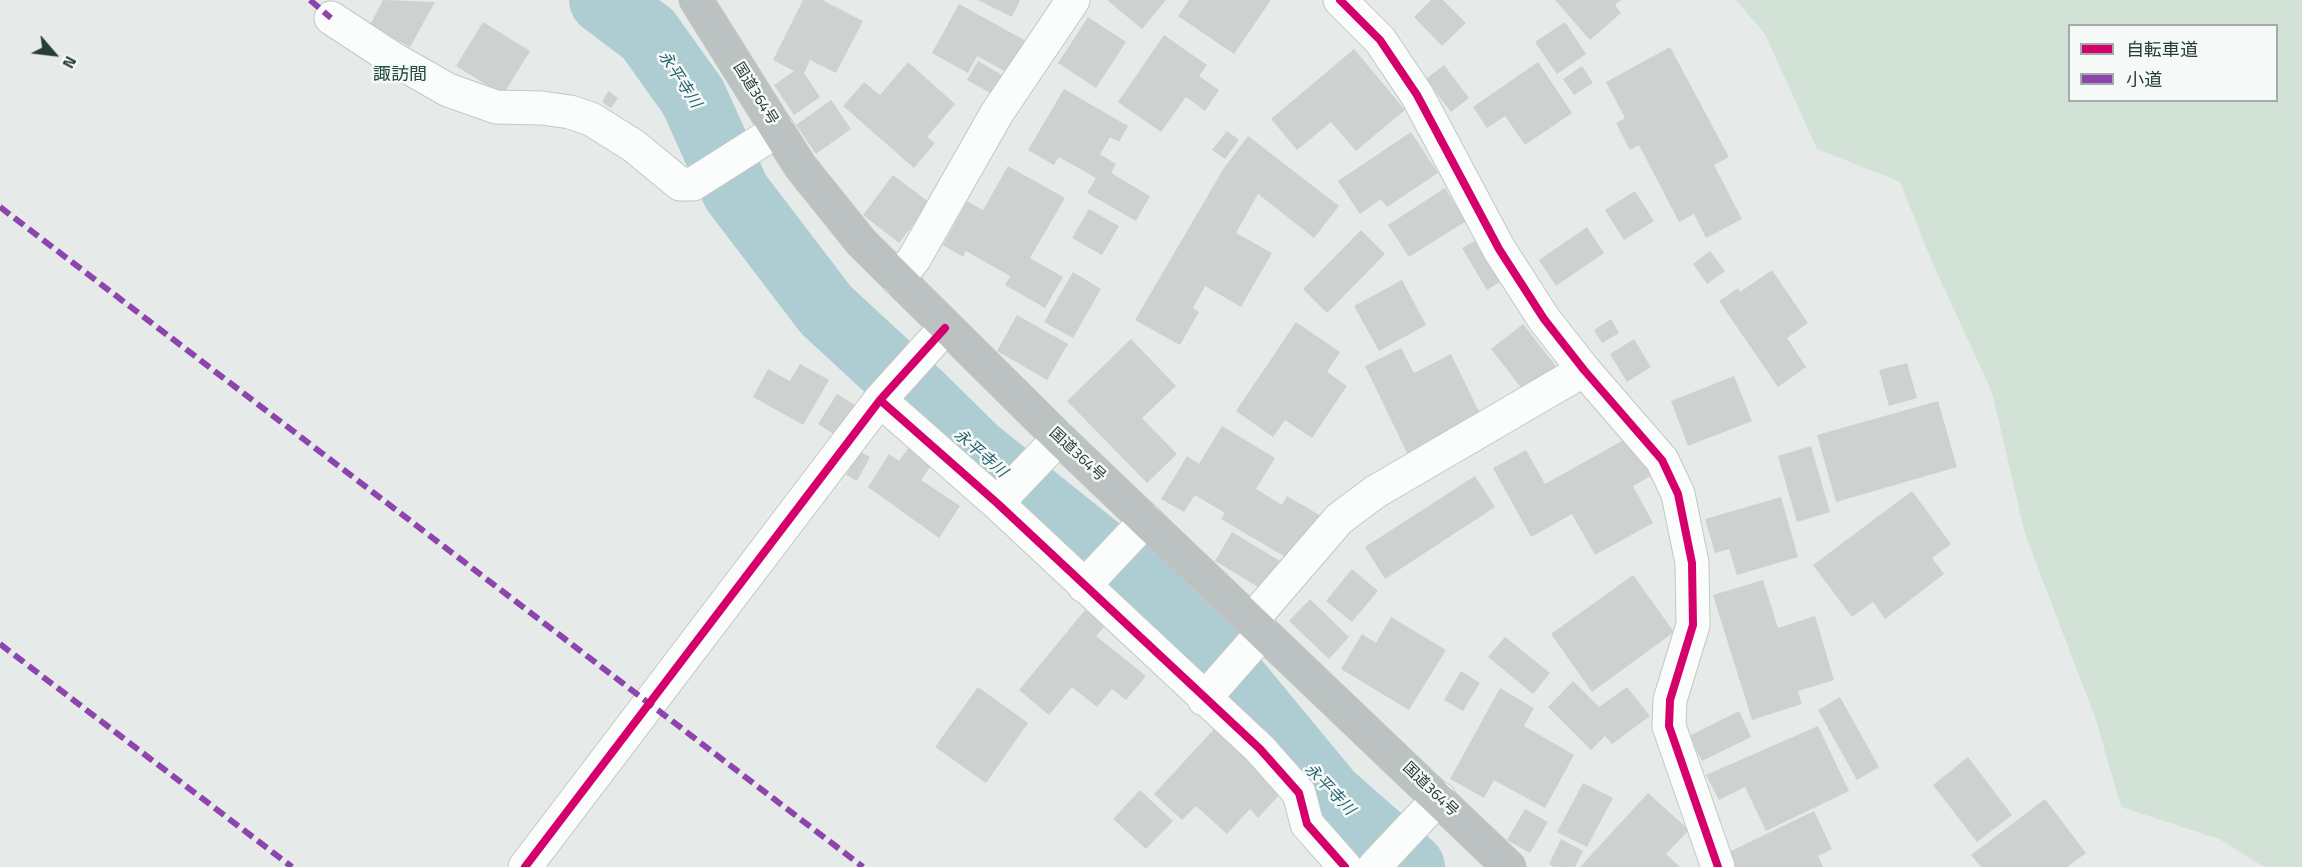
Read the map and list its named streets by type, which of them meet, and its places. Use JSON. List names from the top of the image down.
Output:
{
  "streets": {
    "highway": ["国道364号"]
  },
  "districts": ["諏訪間"],
  "water": ["永平寺川"],
  "legend": ["自転車道", "小道"],
  "north": "bottom right"
}
